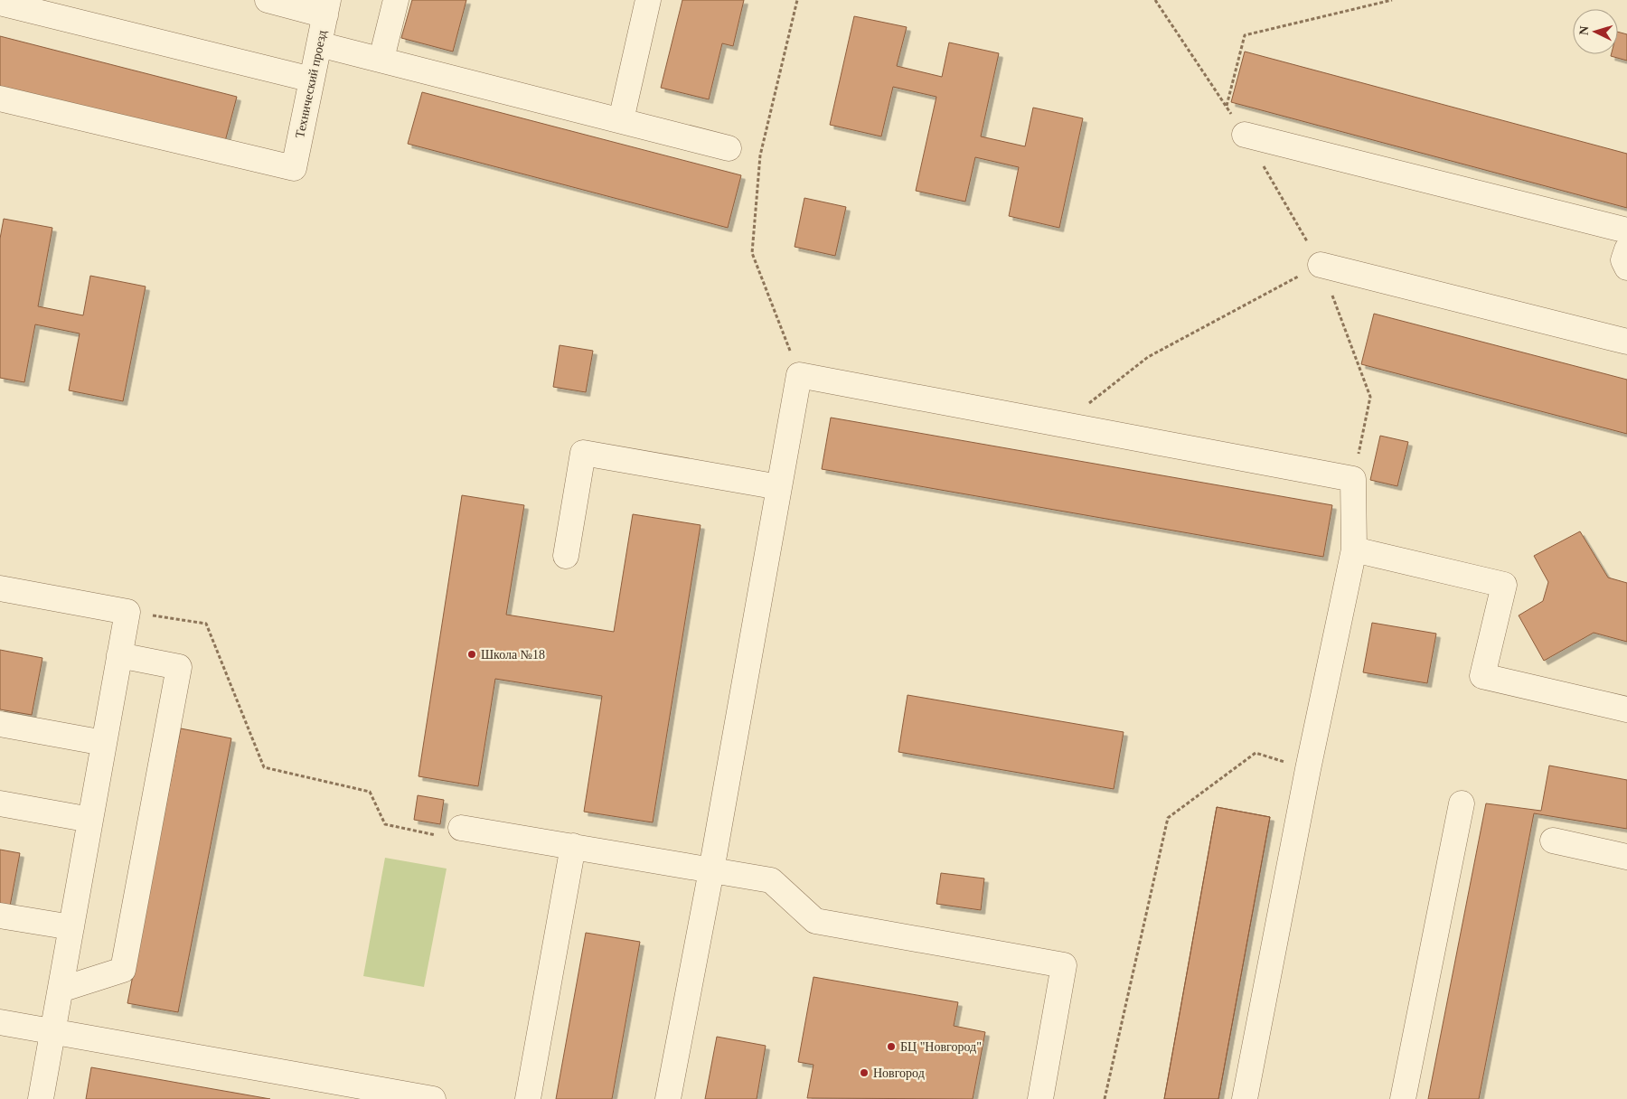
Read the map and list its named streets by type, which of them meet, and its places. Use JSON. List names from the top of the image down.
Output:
{
  "streets": {
    "street": ["Технический проезд"]
  },
  "places": ["Школа №18", "БЦ \"Новгород\"", "Новгород"],
  "north": "left"
}
